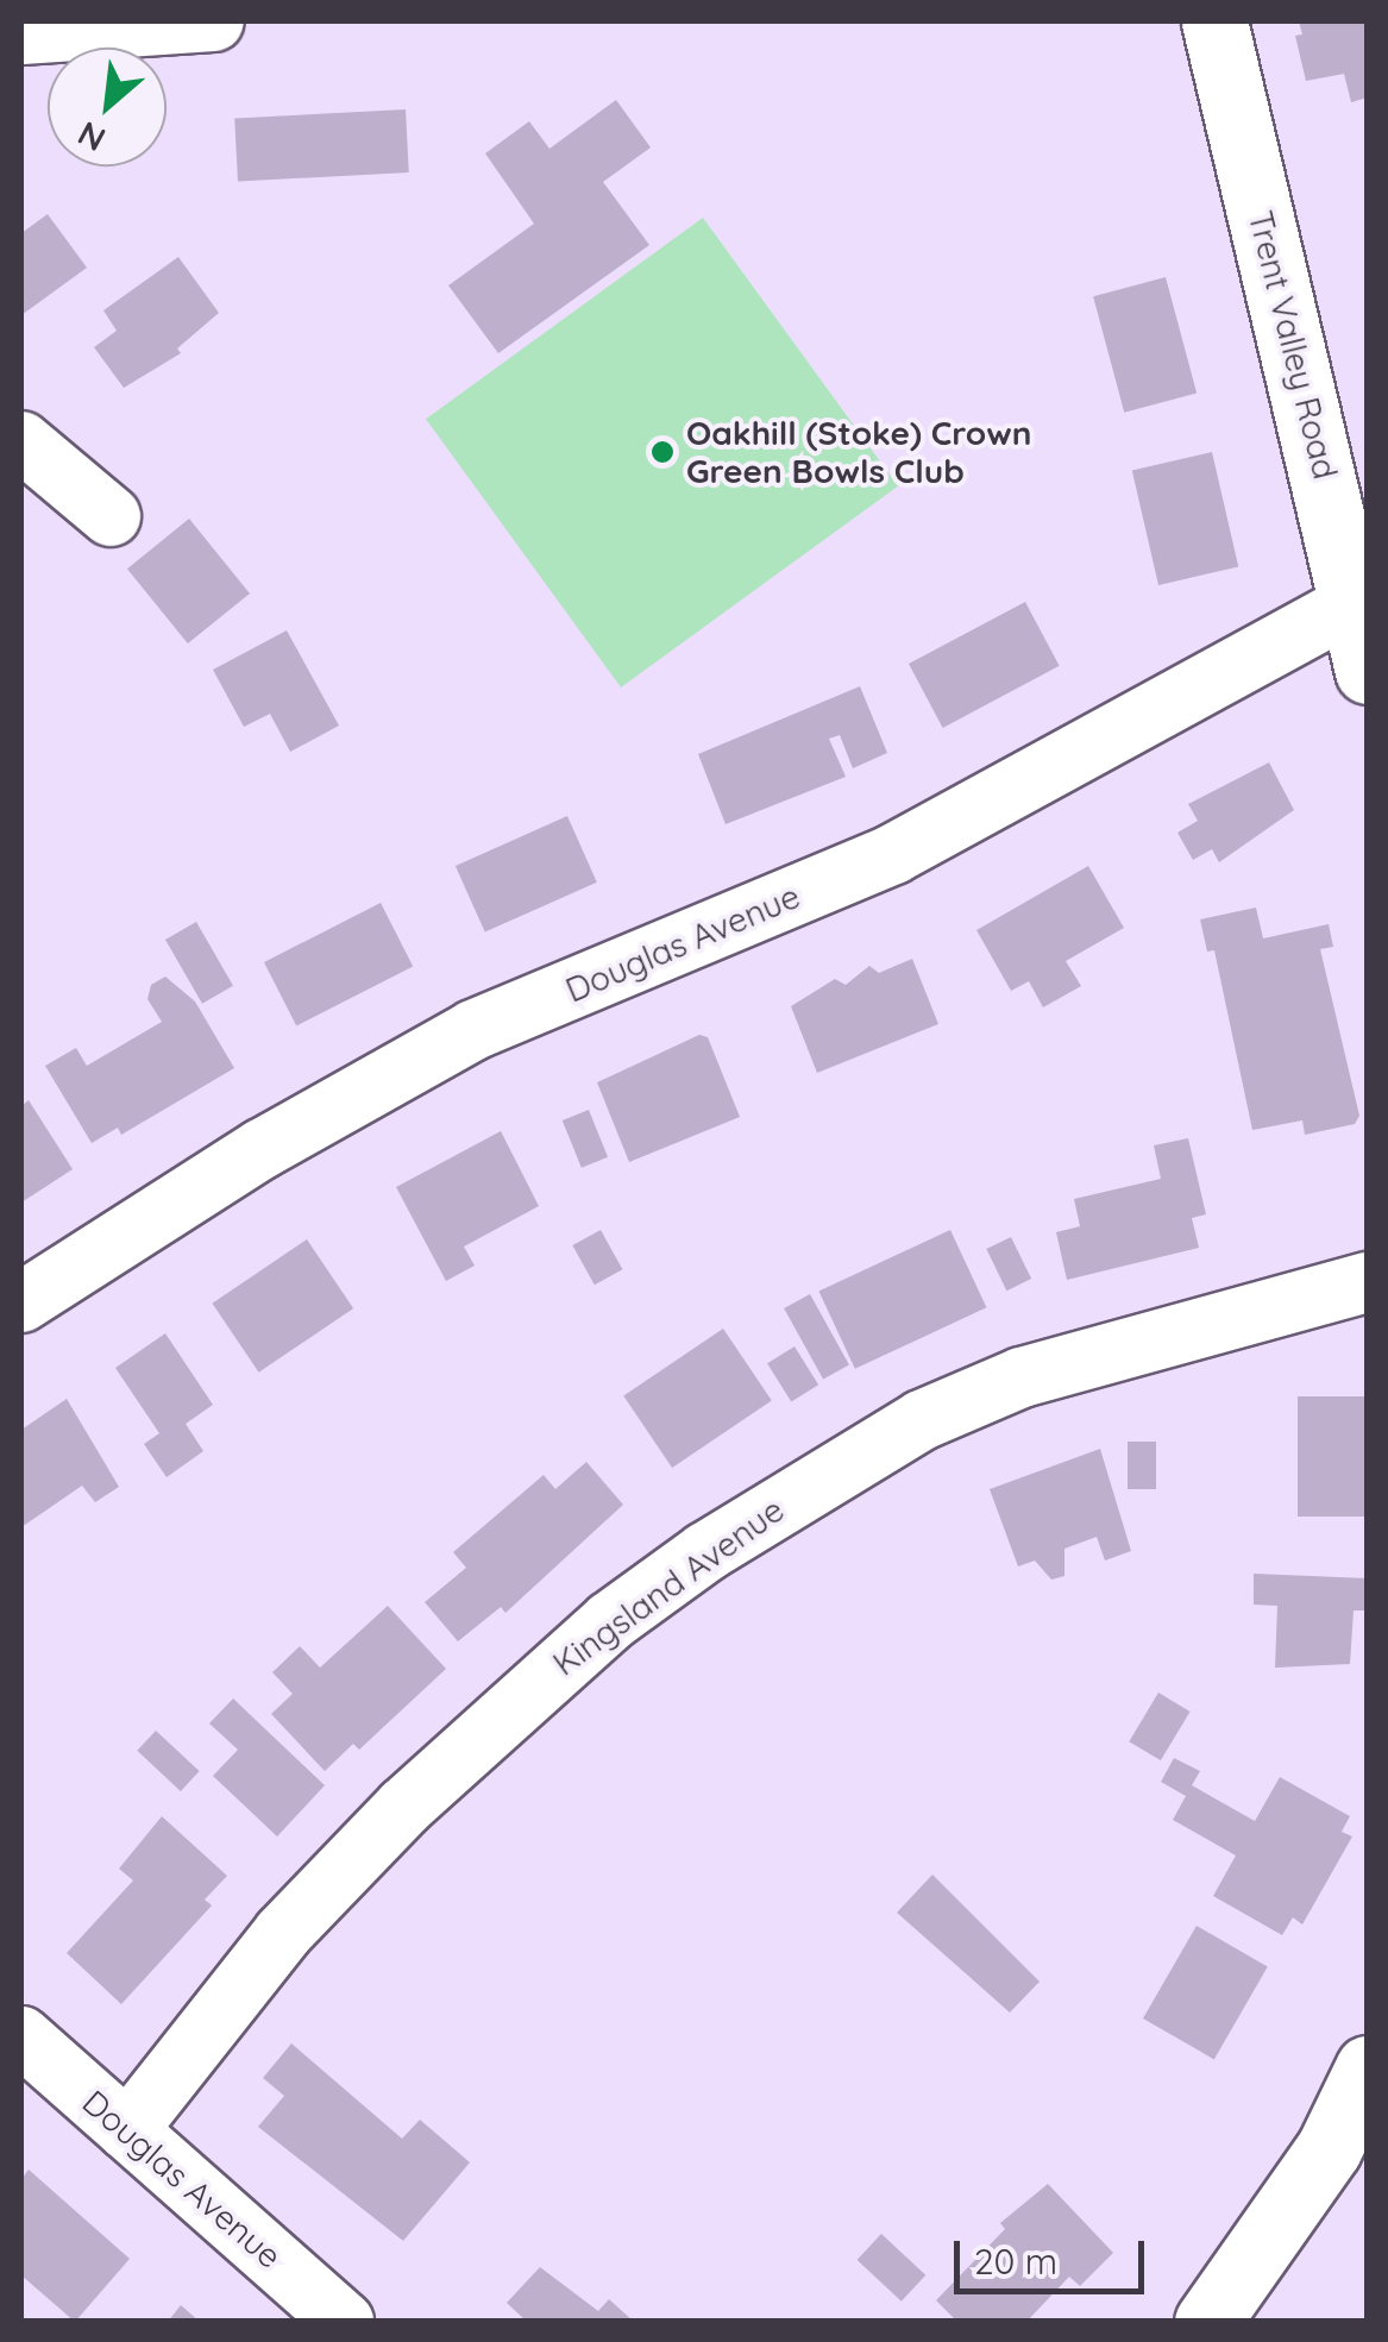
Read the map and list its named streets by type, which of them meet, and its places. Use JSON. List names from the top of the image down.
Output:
{
  "streets": {
    "street": ["Trent Valley Road", "Douglas Avenue", "Kingsland Avenue"]
  },
  "crossings": [
    ["Trent Valley Road", "Douglas Avenue"],
    ["Douglas Avenue", "Kingsland Avenue"]
  ],
  "places": ["Oakhill (Stoke) Crown Green Bowls Club"],
  "scale_bar": "20 m",
  "north": "bottom left"
}
